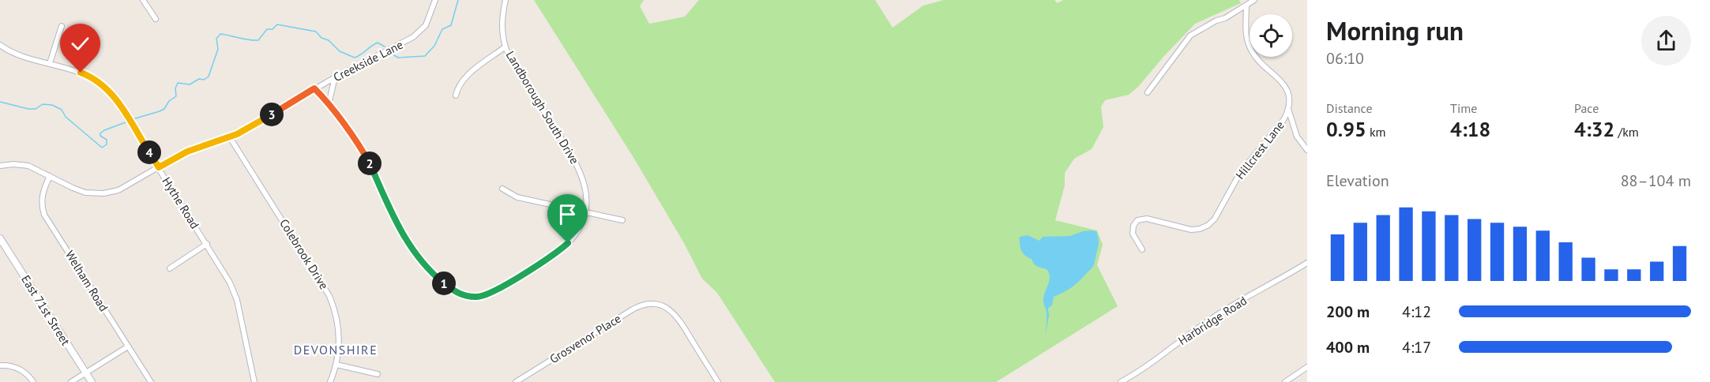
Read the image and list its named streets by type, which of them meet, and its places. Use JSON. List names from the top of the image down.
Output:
{
  "streets": {
    "main road": ["East 71st Street"],
    "street": [
      "Creekside Lane",
      "Landborough South Drive",
      "Hillcrest Lane",
      "Hythe Road",
      "Colebrook Drive",
      "Welham Road",
      "Harbridge Road",
      "Grosvenor Place"
    ]
  },
  "crossings": [
    ["Creekside Lane", "Landborough South Drive"],
    ["Creekside Lane", "Hythe Road"],
    ["Creekside Lane", "Colebrook Drive"],
    ["Creekside Lane", "Welham Road"]
  ],
  "districts": ["DEVONSHIRE"],
  "page": {
    "heading": ["Morning run", "06:10"],
    "stats": [
      ["Distance", "0.95 km"],
      ["Time", "4:18"],
      ["Pace", "4:32 /km"]
    ],
    "pins": [
      "3",
      "4",
      "2",
      "1"
    ],
    "chart": ["Elevation", "88–104 m"],
    "list": [
      {
        "name": "200 m",
        "note": "4:12"
      },
      {
        "name": "400 m",
        "note": "4:17"
      }
    ]
  }
}
